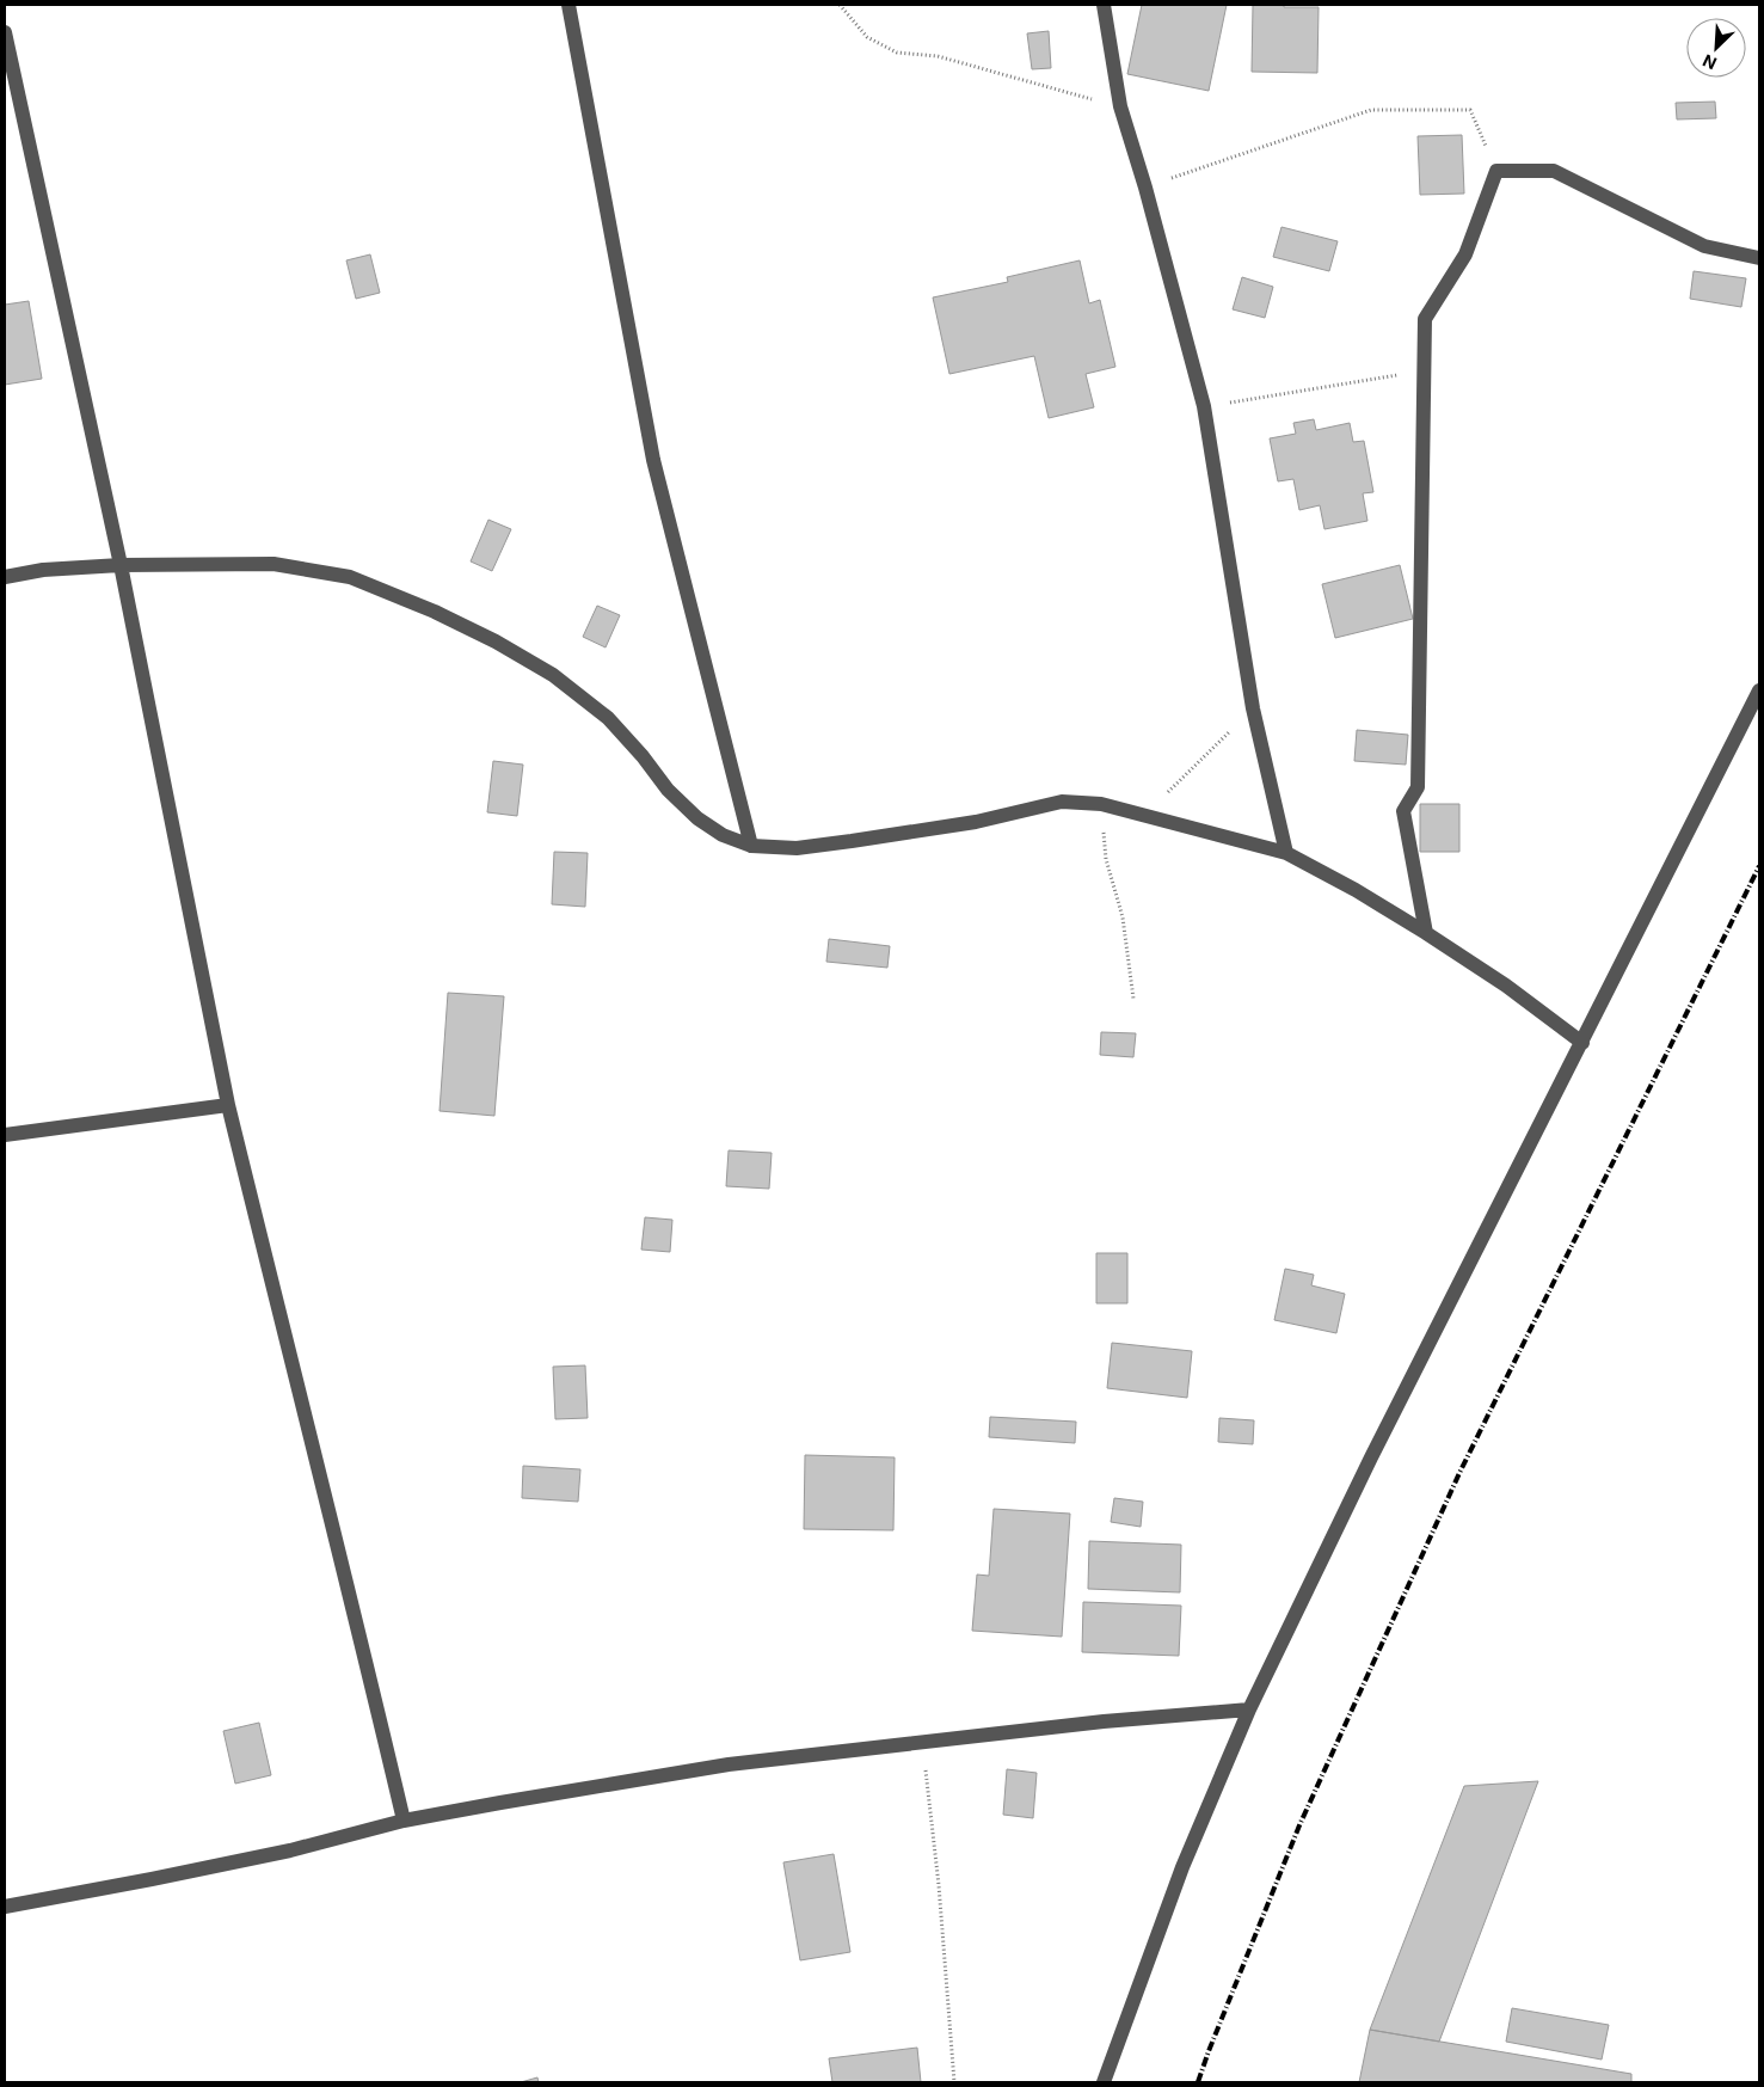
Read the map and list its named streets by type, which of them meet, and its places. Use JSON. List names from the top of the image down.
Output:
{
  "north": "bottom left"
}
